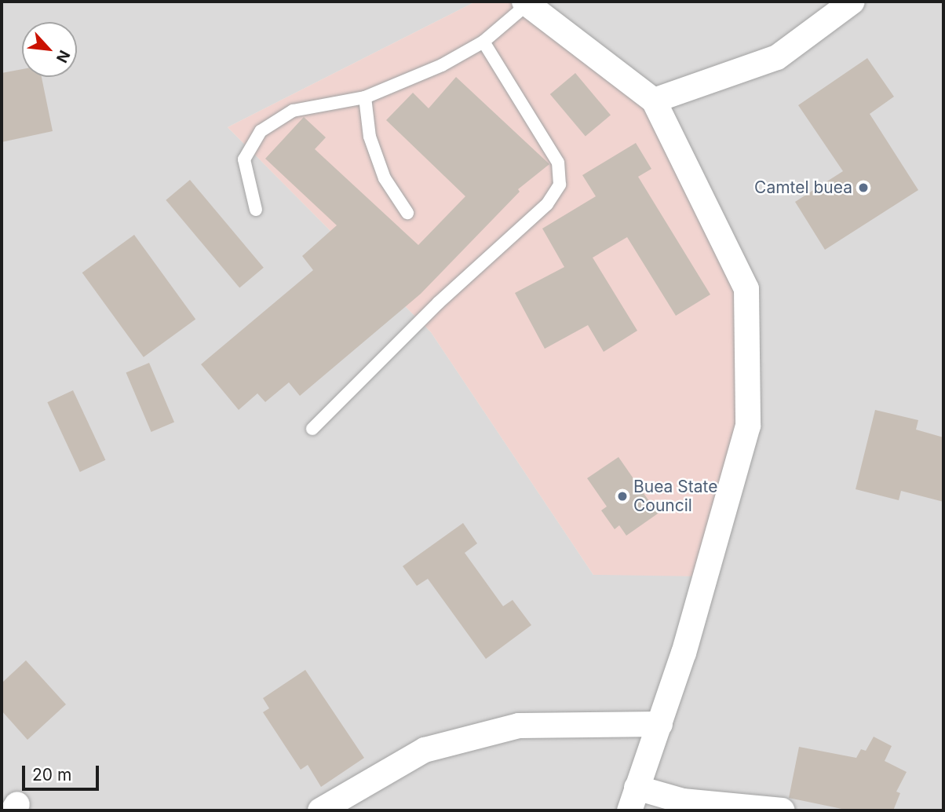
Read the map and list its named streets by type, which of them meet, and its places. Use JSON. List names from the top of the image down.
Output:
{
  "places": ["Camtel buea", "Buea State Council"],
  "scale_bar": "20 m",
  "north": "bottom right"
}
